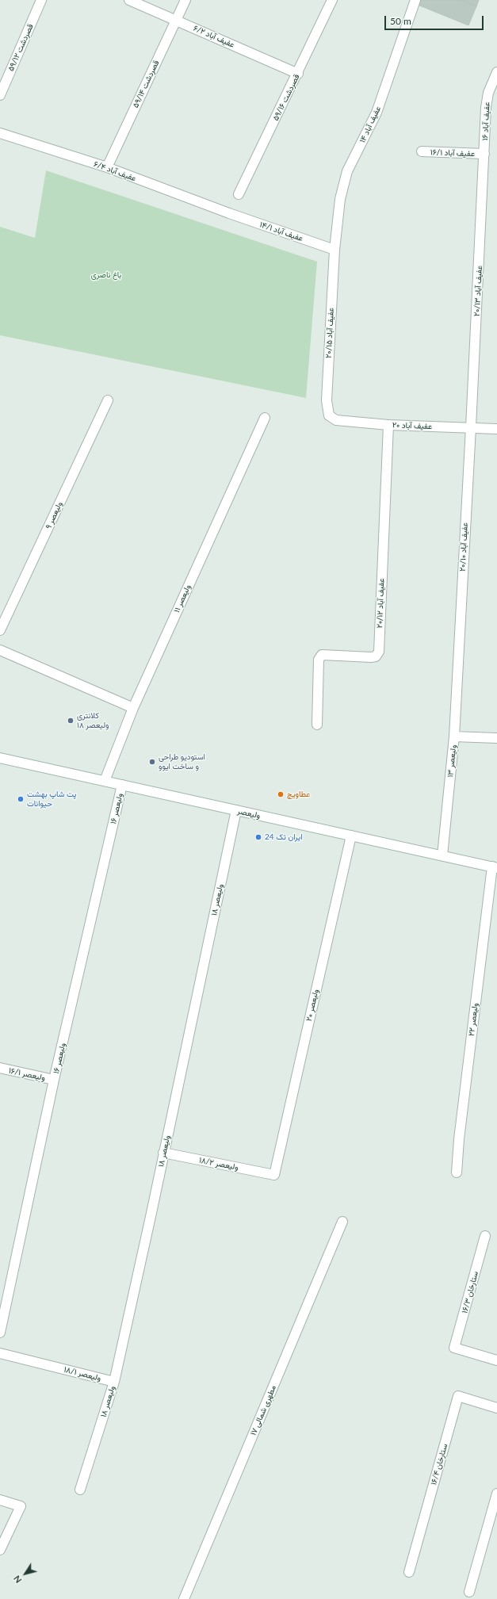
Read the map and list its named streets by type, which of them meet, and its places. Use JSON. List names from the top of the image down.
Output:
{
  "streets": {
    "street": [
      "عفیف آباد ۶/۲",
      "۵۹/۱۲ قصردشت",
      "۵۹/۱۴ قصردشت",
      "۵۹/۱۶ قصردشت",
      "عفیف آباد ۱۶",
      "عفیف آباد ۱۴",
      "عفیف آباد ۱۶/۱",
      "عفیف آباد ۶/۴",
      "عفیف آباد ۱۴/۱",
      "عفیف آباد ۲۰/۱۳",
      "عفیف آباد ۲۰/۱۵",
      "عفیف آباد ۲۰",
      "۹ ولیعصر",
      "عفیف آباد ۲۰/۱۰",
      "۱۱ ولیعصر",
      "عفیف آباد ۲۰/۱۲",
      "۱۳ ولیعصر",
      "۱۶ ولیعصر",
      "ولیعصر",
      "۱۸ ولیعصر",
      "۲۰ ولیعصر",
      "۲۲ ولیعصر",
      "۱۶/۱ ولیعصر",
      "۱۸/۲ ولیعصر",
      "۱۶/۳ ستارخان",
      "۱۸/۱ ولیعصر",
      "۱۷ مطهری شمالی",
      "۱۶/۴ ستارخان"
    ]
  },
  "crossings": [
    ["عفیف آباد ۶/۲", "۵۹/۱۴ قصردشت"],
    ["عفیف آباد ۶/۲", "۵۹/۱۶ قصردشت"],
    ["۵۹/۱۴ قصردشت", "عفیف آباد ۶/۴"],
    ["عفیف آباد ۱۶", "عفیف آباد ۱۶/۱"],
    ["عفیف آباد ۱۶", "عفیف آباد ۲۰/۱۳"],
    ["عفیف آباد ۱۴", "عفیف آباد ۱۴/۱"],
    ["عفیف آباد ۱۴", "عفیف آباد ۲۰/۱۵"],
    ["عفیف آباد ۱۶/۱", "عفیف آباد ۲۰/۱۳"],
    ["عفیف آباد ۶/۴", "عفیف آباد ۱۴/۱"],
    ["عفیف آباد ۱۴/۱", "عفیف آباد ۲۰/۱۵"],
    ["عفیف آباد ۲۰/۱۳", "عفیف آباد ۲۰"],
    ["عفیف آباد ۲۰/۱۳", "عفیف آباد ۲۰/۱۰"],
    ["عفیف آباد ۲۰/۱۵", "عفیف آباد ۲۰"],
    ["عفیف آباد ۲۰", "عفیف آباد ۲۰/۱۰"],
    ["عفیف آباد ۲۰", "عفیف آباد ۲۰/۱۲"],
    ["عفیف آباد ۲۰/۱۰", "۱۳ ولیعصر"],
    ["۱۱ ولیعصر", "ولیعصر"],
    ["۱۳ ولیعصر", "ولیعصر"],
    ["۱۶ ولیعصر", "ولیعصر"],
    ["۱۶ ولیعصر", "۱۶/۱ ولیعصر"],
    ["ولیعصر", "۱۸ ولیعصر"],
    ["ولیعصر", "۲۰ ولیعصر"],
    ["ولیعصر", "۲۲ ولیعصر"],
    ["۱۸ ولیعصر", "۱۸/۲ ولیعصر"],
    ["۱۸ ولیعصر", "۱۸/۱ ولیعصر"],
    ["۲۰ ولیعصر", "۱۸/۲ ولیعصر"]
  ],
  "parks": ["باغ ناصری"],
  "places": [
    "کلانتری ۱۸ ولیعصر",
    "استودیو طراحی و ساخت ایوو",
    "عطاویچ",
    "پت شاپ بهشت حیوانات",
    "ایران تک 24"
  ],
  "scale_bar": "50 m",
  "north": "bottom left"
}
